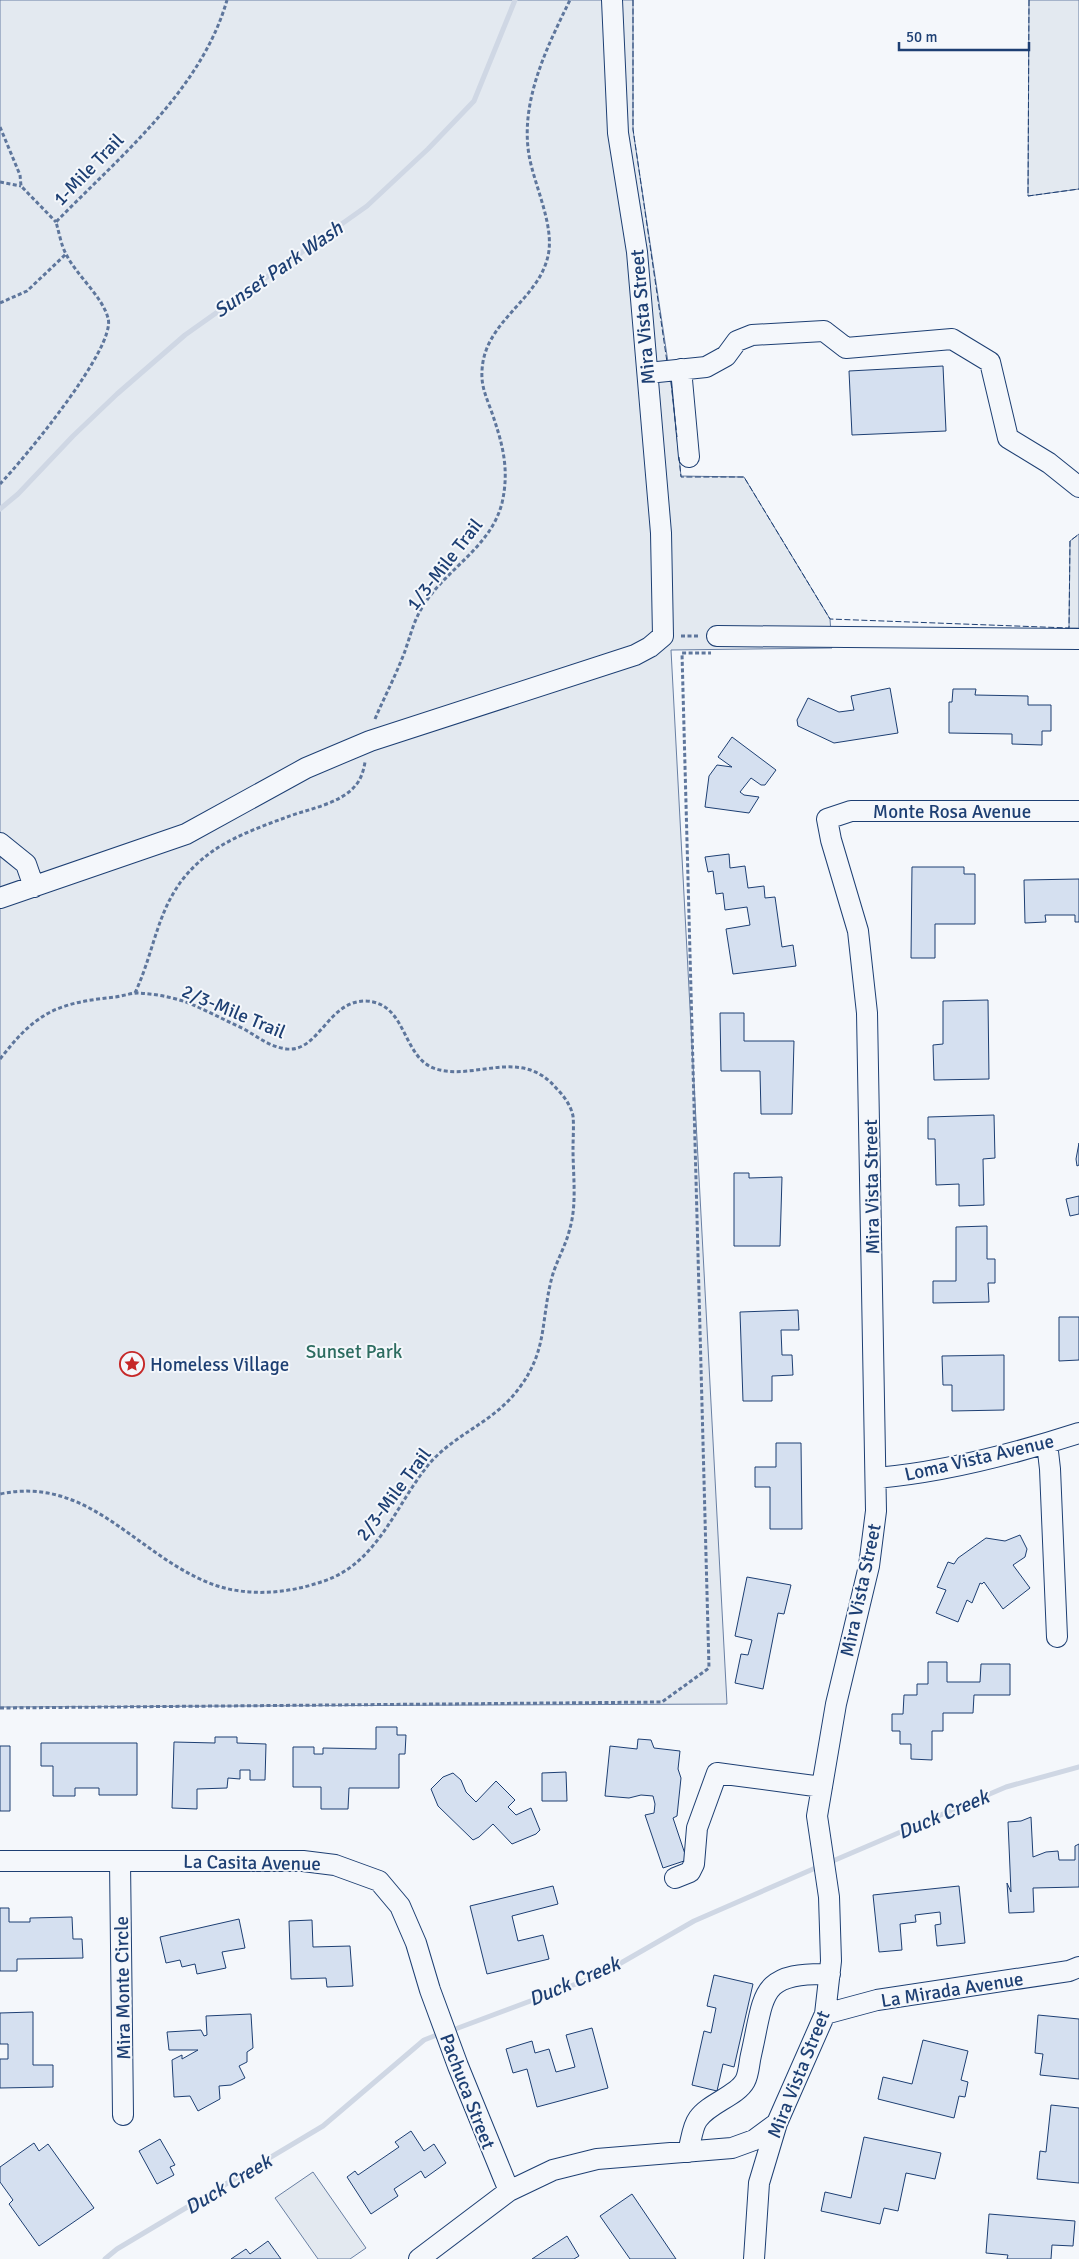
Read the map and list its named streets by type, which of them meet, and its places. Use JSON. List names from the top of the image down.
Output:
{
  "streets": {
    "street": [
      "Mira Vista Street",
      "Monte Rosa Avenue",
      "Loma Vista Avenue",
      "La Casita Avenue",
      "Mira Monte Circle",
      "La Mirada Avenue",
      "Pachuca Street"
    ],
    "path": ["1-Mile Trail", "1/3-Mile Trail", "2/3-Mile Trail"]
  },
  "crossings": [
    ["Mira Vista Street", "Monte Rosa Avenue"],
    ["Mira Vista Street", "Loma Vista Avenue"],
    ["Mira Vista Street", "La Mirada Avenue"],
    ["1/3-Mile Trail", "2/3-Mile Trail"],
    ["La Casita Avenue", "Mira Monte Circle"],
    ["La Casita Avenue", "Pachuca Street"]
  ],
  "water": ["Sunset Park Wash", "Duck Creek"],
  "parks": ["Sunset Park"],
  "places": {
    "place": ["Homeless Village"]
  },
  "scale_bar": "50 m"
}
